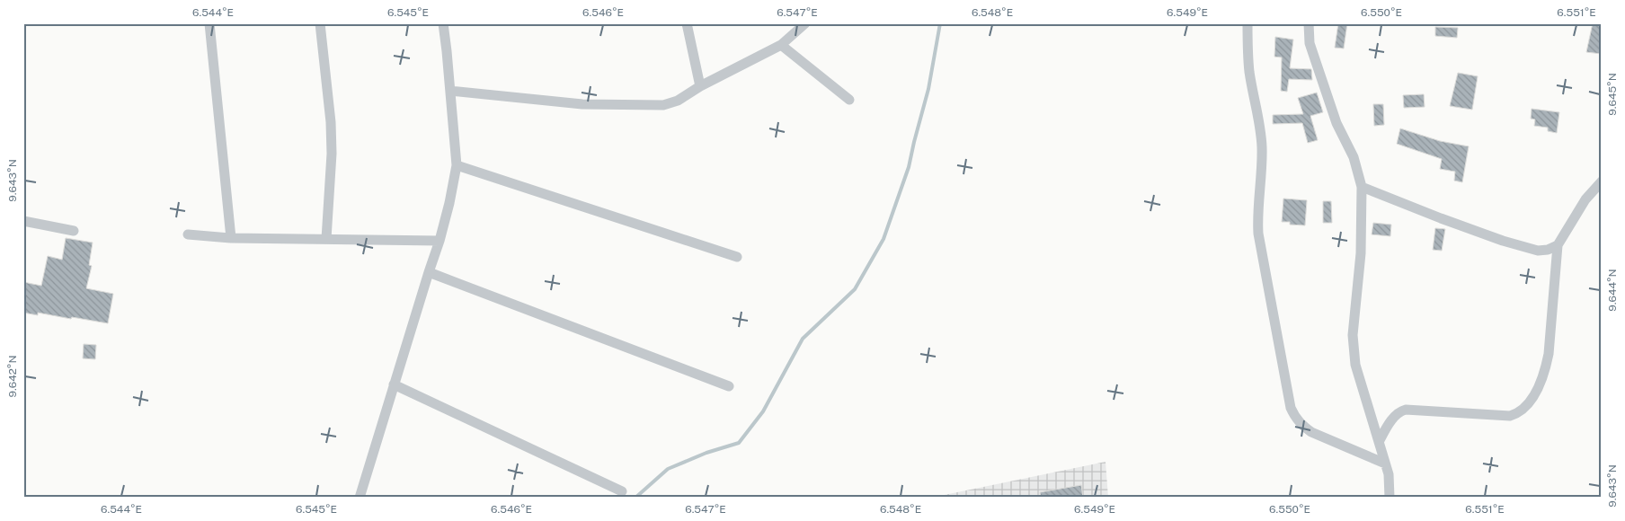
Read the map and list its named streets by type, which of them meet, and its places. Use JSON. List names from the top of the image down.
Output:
{
  "coordinates": [
    "6.544°E",
    "6.545°E",
    "6.546°E",
    "6.547°E",
    "6.548°E",
    "6.549°E",
    "6.550°E",
    "6.551°E",
    "9.645°N",
    "9.643°N",
    "9.644°N",
    "9.642°N"
  ]
}
